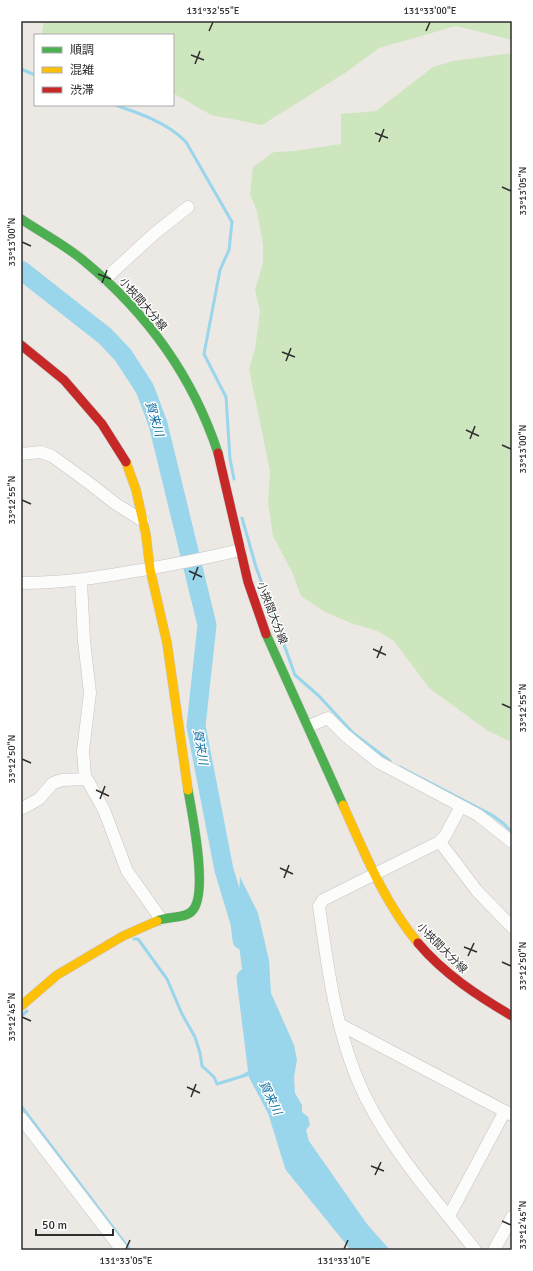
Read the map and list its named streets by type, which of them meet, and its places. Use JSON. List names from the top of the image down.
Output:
{
  "streets": {
    "main road": ["小挾間大分線"]
  },
  "water": ["賀来川"],
  "legend": ["順調", "混雑", "渋滞"],
  "scale_bar": "50 m",
  "coordinates": [
    "131°32'55\"E",
    "131°33'00\"E",
    "33°13'05\"N",
    "33°13'00\"N",
    "33°12'55\"N",
    "33°12'50\"N",
    "33°12'45\"N",
    "131°33'05\"E",
    "131°33'10\"E"
  ]
}
